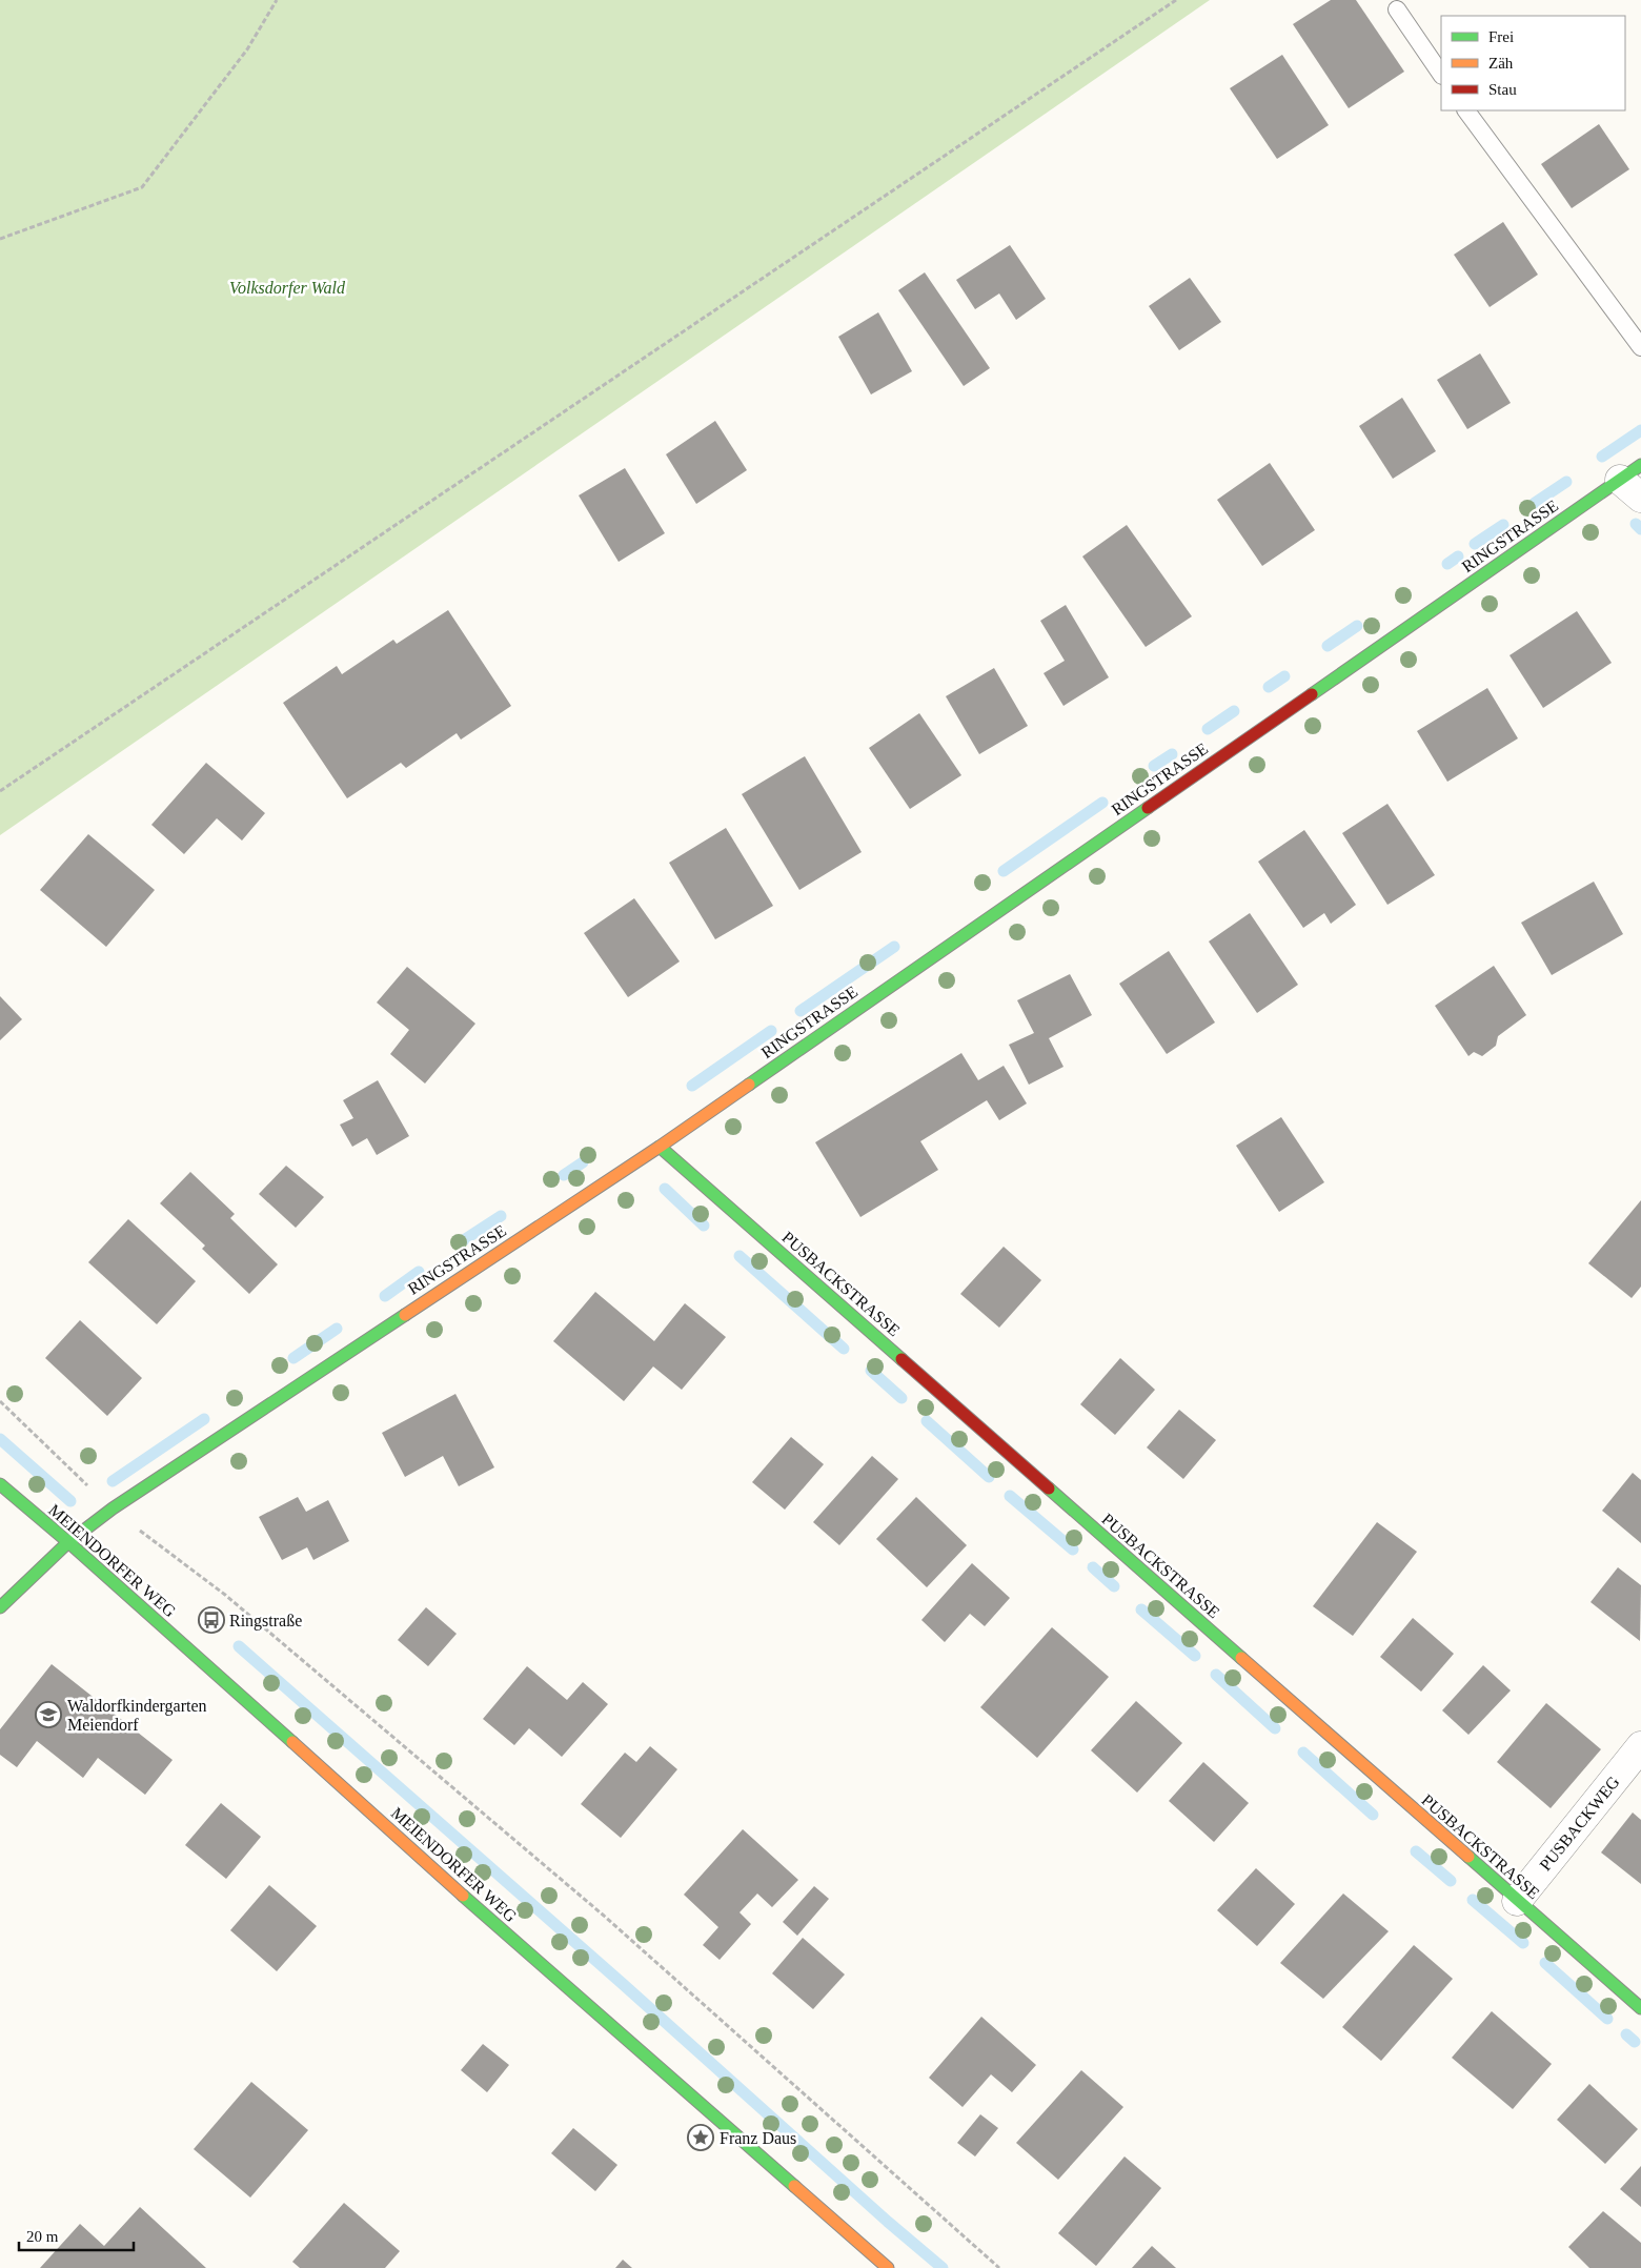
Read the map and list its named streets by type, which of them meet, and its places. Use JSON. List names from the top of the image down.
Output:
{
  "streets": {
    "street": [
      "RINGSTRASSE",
      "PUSBACKSTRASSE",
      "MEIENDORFER WEG",
      "PUSBACKWEG"
    ]
  },
  "crossings": [
    ["RINGSTRASSE", "PUSBACKSTRASSE"],
    ["RINGSTRASSE", "MEIENDORFER WEG"],
    ["PUSBACKSTRASSE", "PUSBACKWEG"]
  ],
  "parks": ["Volksdorfer Wald"],
  "places": {
    "bus stop": ["Ringstraße"],
    "school or university": ["Waldorfkindergarten Meiendorf"],
    "place": ["Franz Daus"]
  },
  "legend": ["Frei", "Zäh", "Stau"],
  "scale_bar": "20 m"
}
